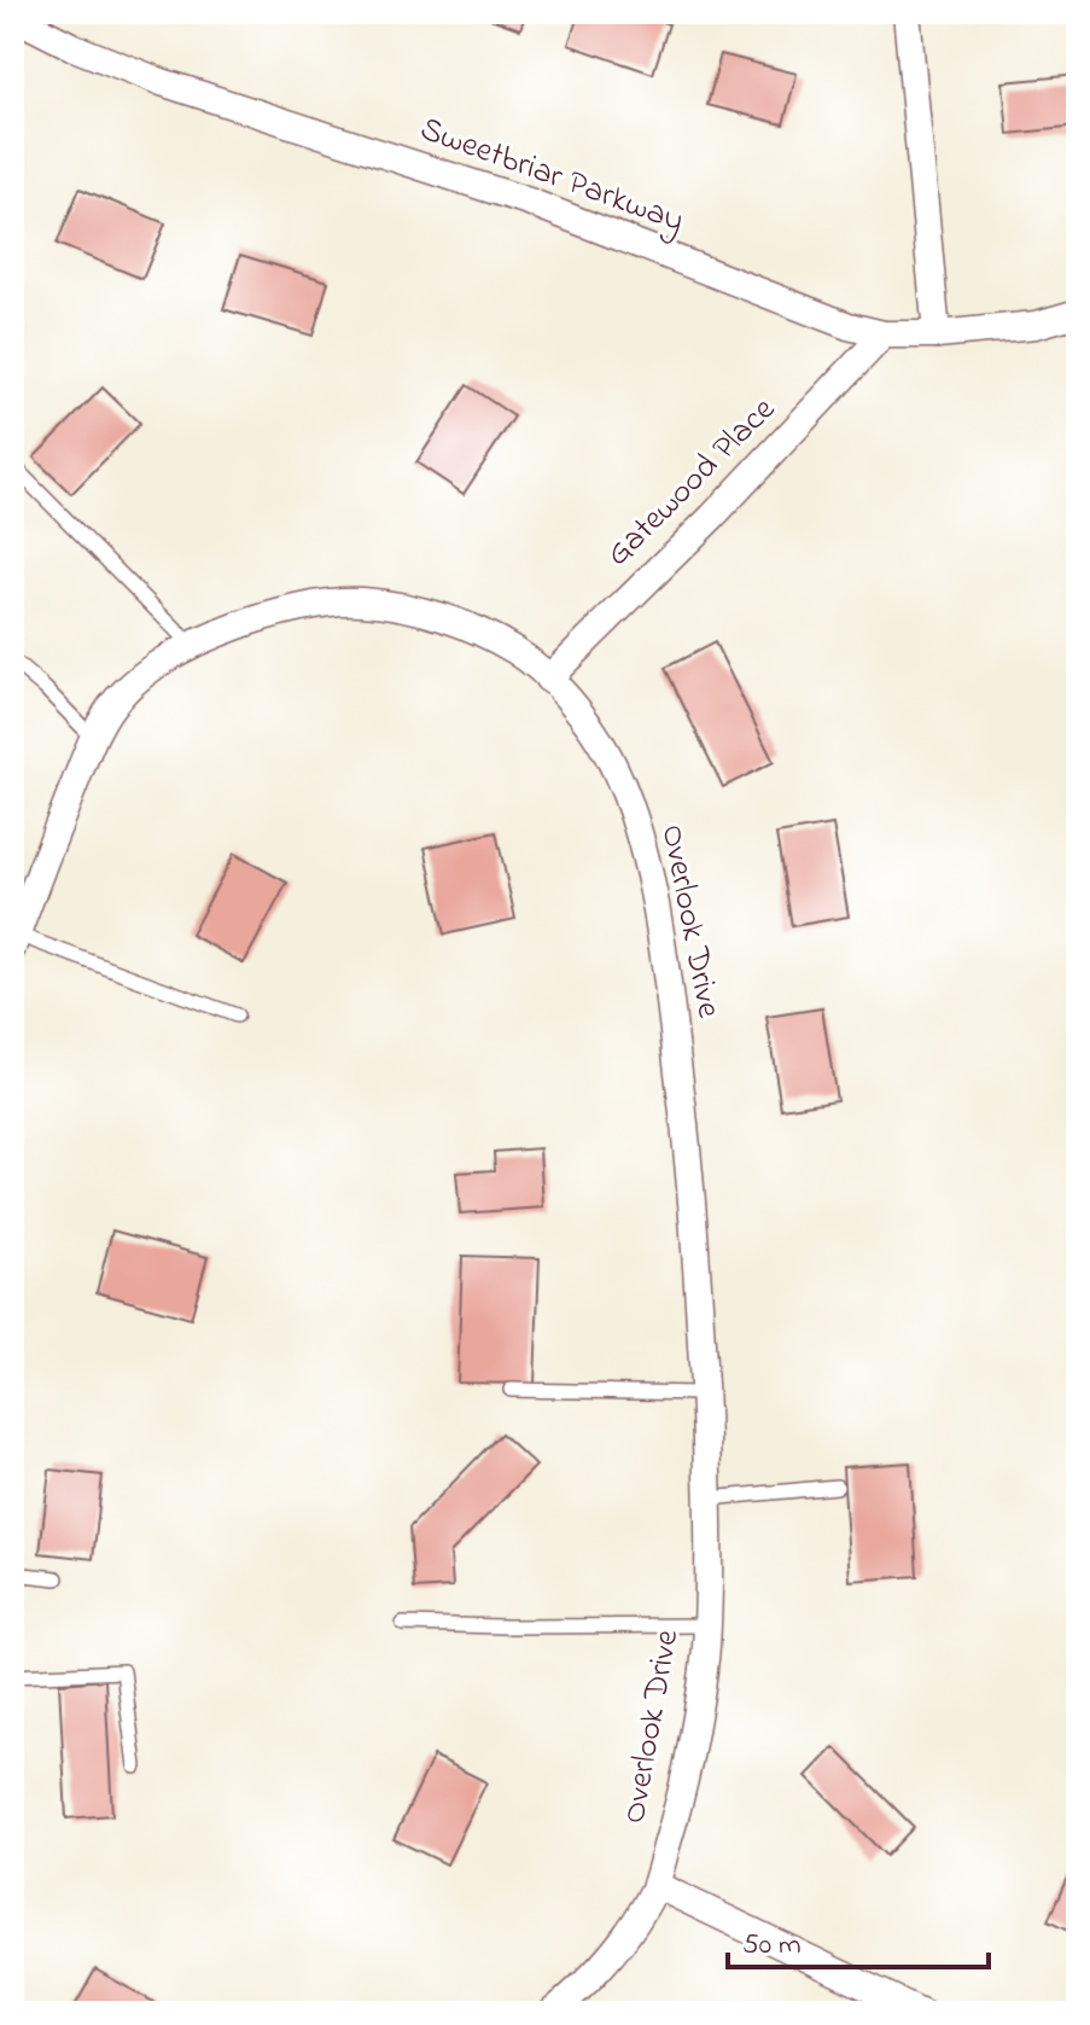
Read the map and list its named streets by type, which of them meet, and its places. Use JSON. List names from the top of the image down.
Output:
{
  "streets": {
    "street": ["Sweetbriar Parkway", "Gatewood Place", "Overlook Drive"]
  },
  "crossings": [
    ["Sweetbriar Parkway", "Gatewood Place"],
    ["Gatewood Place", "Overlook Drive"]
  ],
  "scale_bar": "50 m"
}
